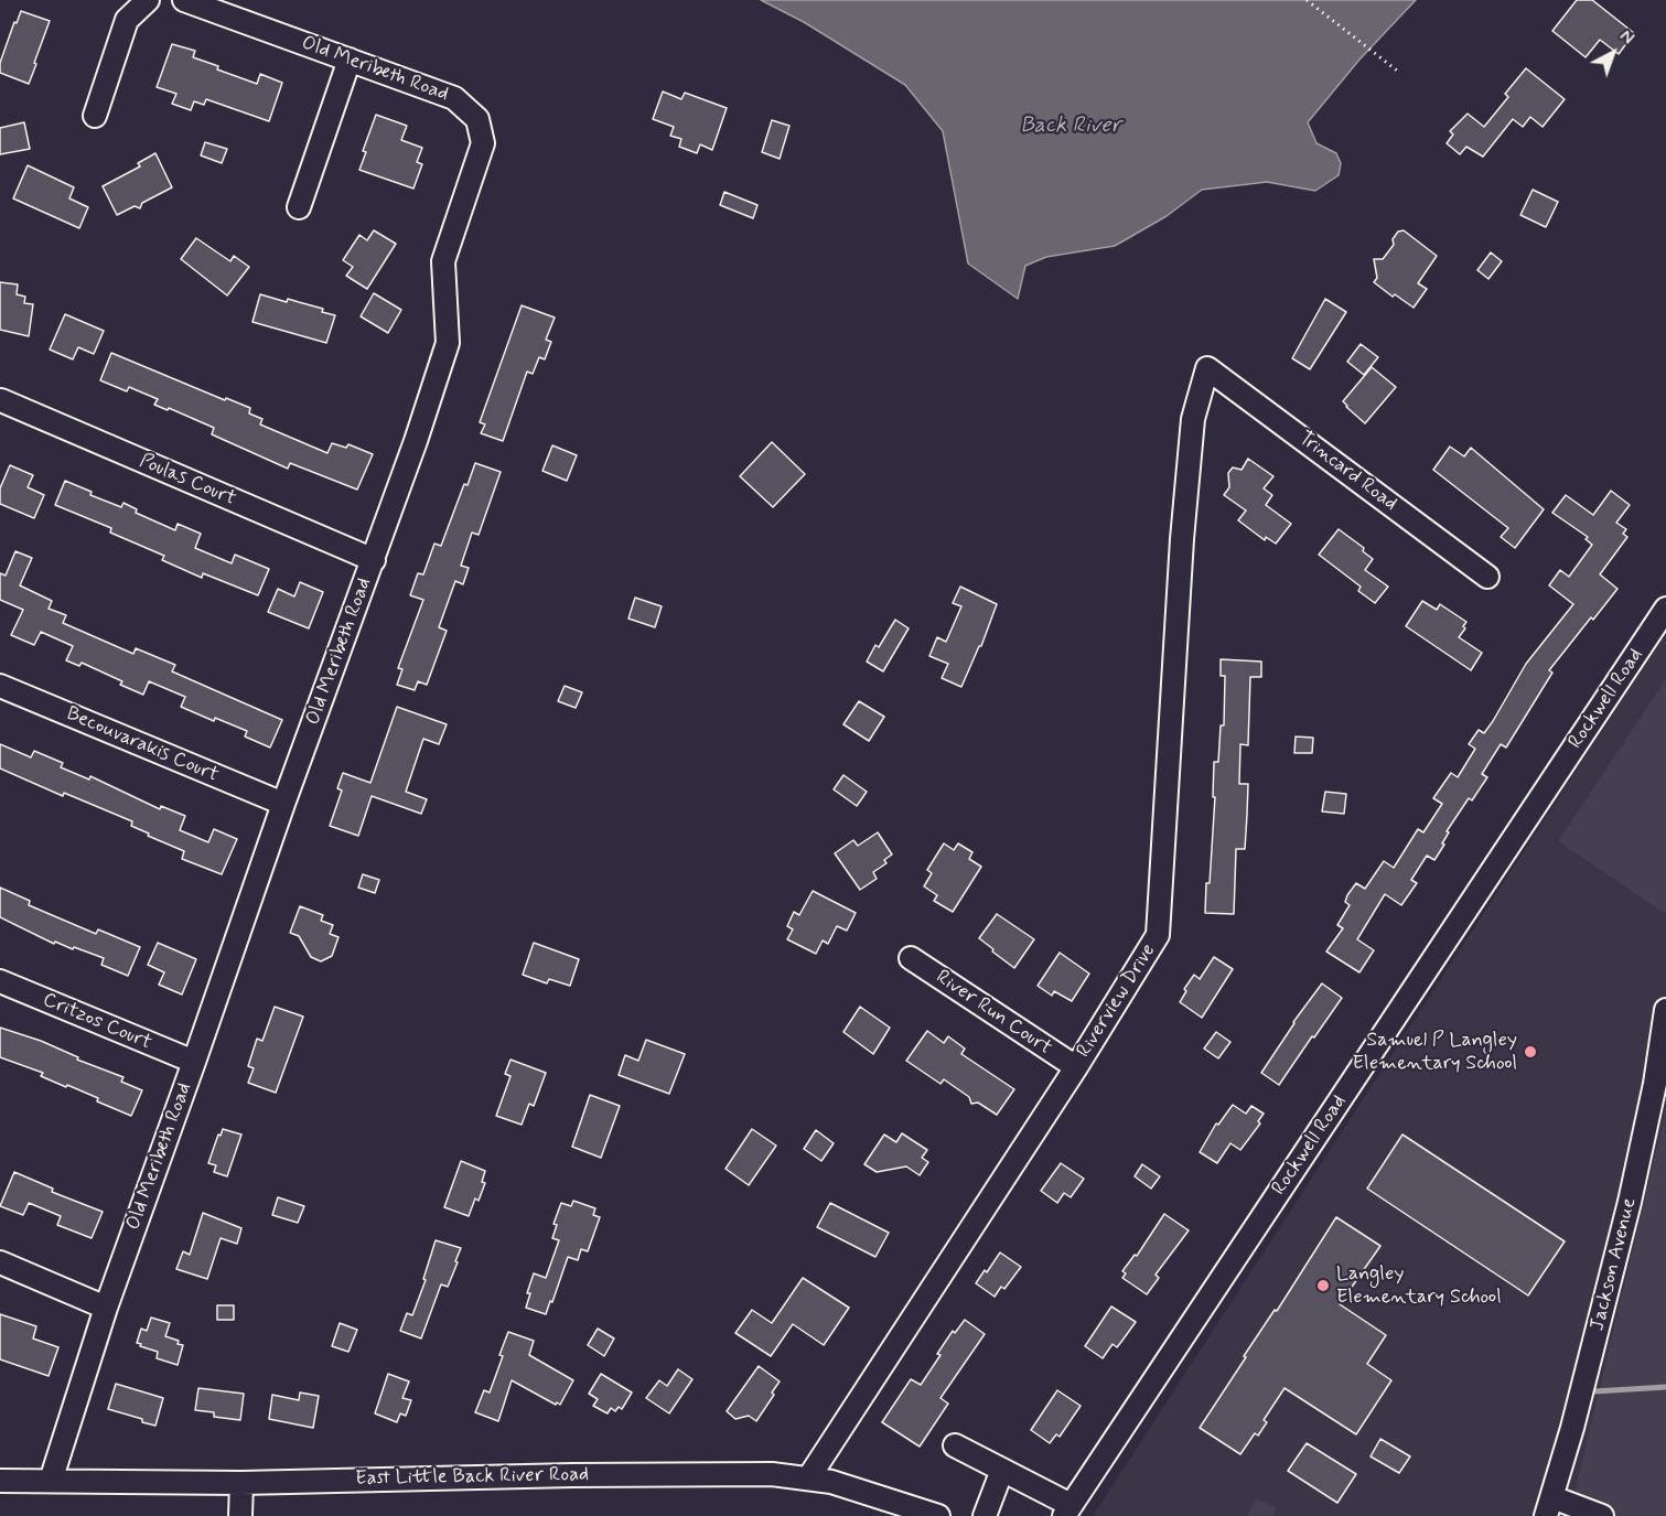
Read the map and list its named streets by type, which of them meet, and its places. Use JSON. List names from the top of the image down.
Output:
{
  "streets": {
    "street": [
      "Old Meribeth Road",
      "Trincard Road",
      "Poulas Court",
      "Rockwell Road",
      "Becouvarakis Court",
      "Riverview Drive",
      "River Run Court",
      "Critzos Court",
      "Jackson Avenue",
      "East Little Back River Road"
    ]
  },
  "crossings": [
    ["Old Meribeth Road", "Poulas Court"],
    ["Old Meribeth Road", "Becouvarakis Court"],
    ["Old Meribeth Road", "Critzos Court"],
    ["Old Meribeth Road", "East Little Back River Road"],
    ["Trincard Road", "Riverview Drive"],
    ["Riverview Drive", "River Run Court"],
    ["Riverview Drive", "East Little Back River Road"]
  ],
  "water": ["Back River"],
  "places": ["Samuel P Langley Elementary School", "Langley Elementary School"],
  "north": "top right"
}
